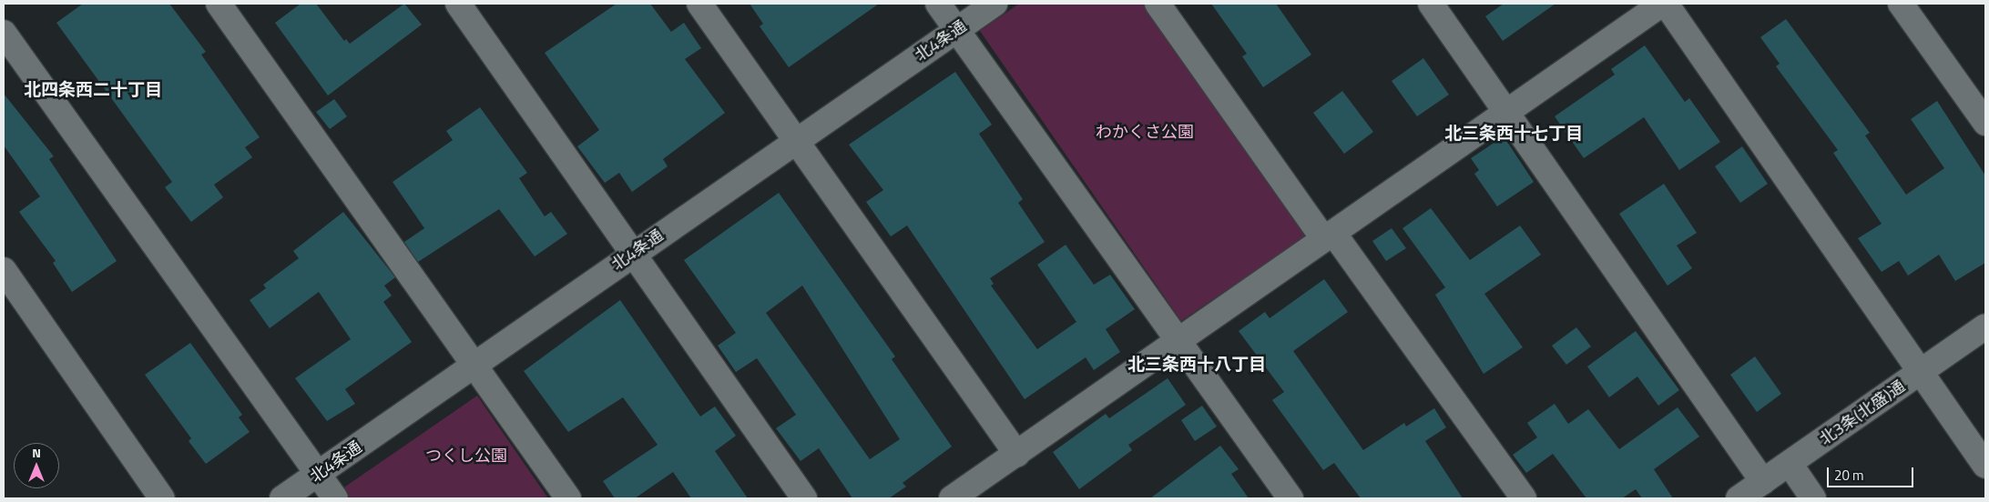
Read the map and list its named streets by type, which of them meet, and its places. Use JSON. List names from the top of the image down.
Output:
{
  "streets": {
    "street": ["北4条通", "北3条(北盛)通"]
  },
  "districts": ["北四条西二十丁目", "北三条西十七丁目", "北三条西十八丁目"],
  "parks": ["わかくさ公園", "つくし公園"],
  "scale_bar": "20 m",
  "north": "top"
}
